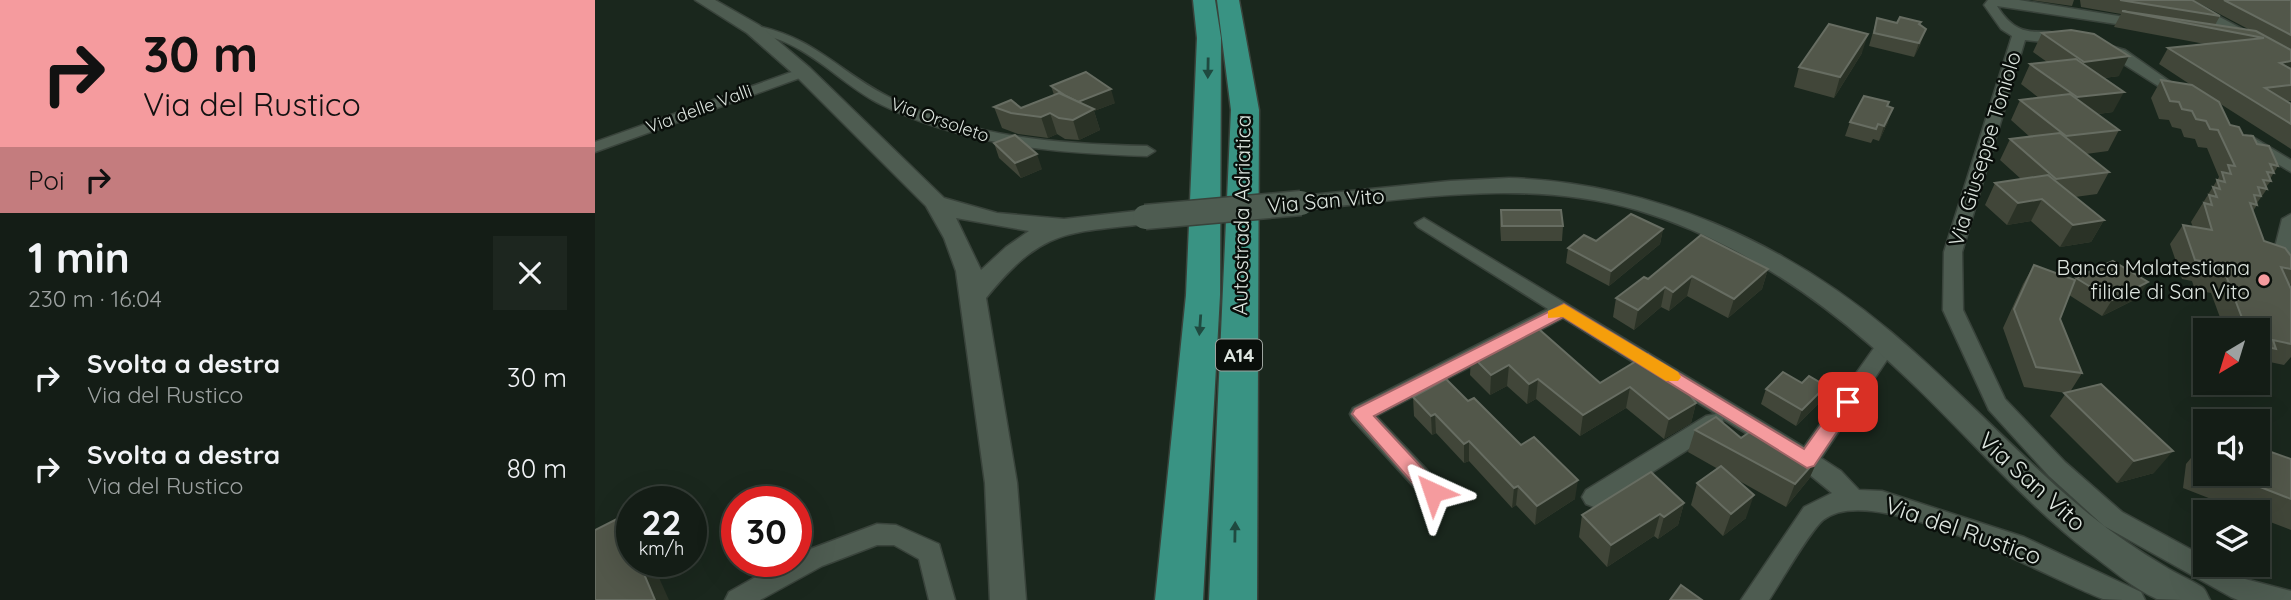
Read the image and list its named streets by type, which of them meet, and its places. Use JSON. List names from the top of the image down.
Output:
{
  "streets": {
    "highway": ["Autostrada Adriatica", "A14"],
    "street": [
      "Via delle Valli",
      "Via Orsoleto",
      "Via Giuseppe Toniolo",
      "Via San Vito",
      "Via del Rustico"
    ]
  },
  "crossings": [
    ["Via delle Valli", "Via Orsoleto"],
    ["Via Orsoleto", "Via San Vito"]
  ],
  "places": ["Banca Malatestiana filiale di San Vito"],
  "north": "bottom left",
  "page": {
    "turn": ["30 m", "Via del Rustico"],
    "then": "Poi",
    "heading": ["1 min", "230 m · 16:04"],
    "list": [
      {
        "name": "Svolta a destra",
        "note": "Via del Rustico",
        "value": "30 m"
      },
      {
        "name": "Svolta a destra",
        "note": "Via del Rustico",
        "value": "80 m"
      }
    ],
    "speed": "22 km/h",
    "limit": "30"
  }
}
